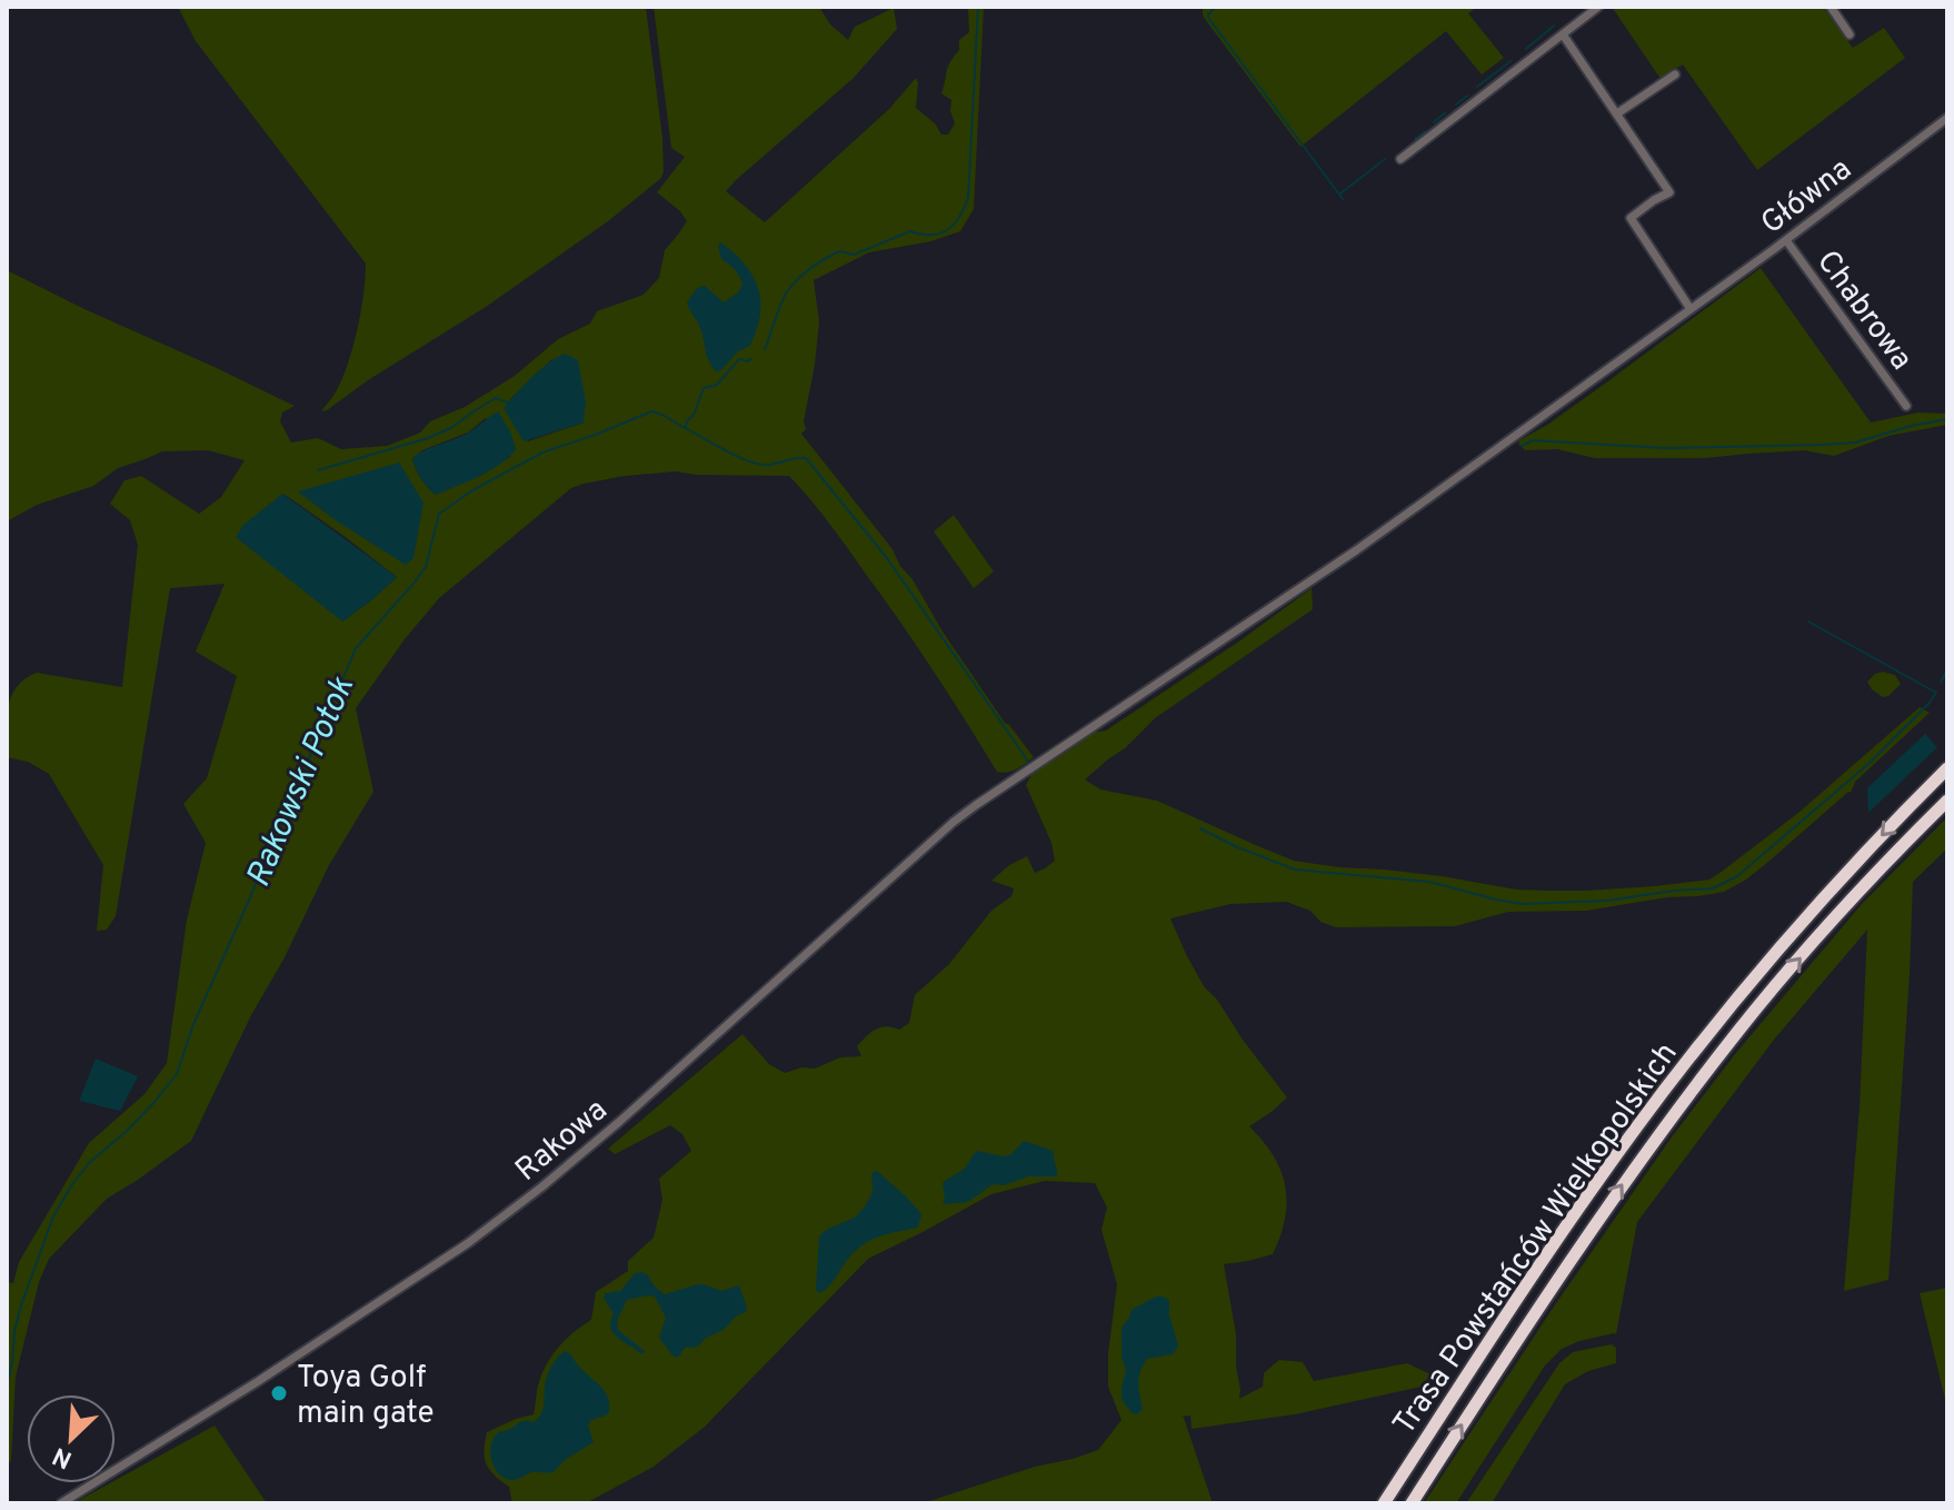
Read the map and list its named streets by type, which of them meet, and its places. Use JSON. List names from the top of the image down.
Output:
{
  "streets": {
    "highway": ["Trasa Powstańców Wielkopolskich"],
    "street": ["Główna", "Chabrowa", "Rakowa"]
  },
  "crossings": [
    ["Główna", "Chabrowa"],
    ["Główna", "Rakowa"]
  ],
  "water": ["Rakowski Potok"],
  "places": ["Toya Golf main gate"],
  "north": "bottom left"
}
